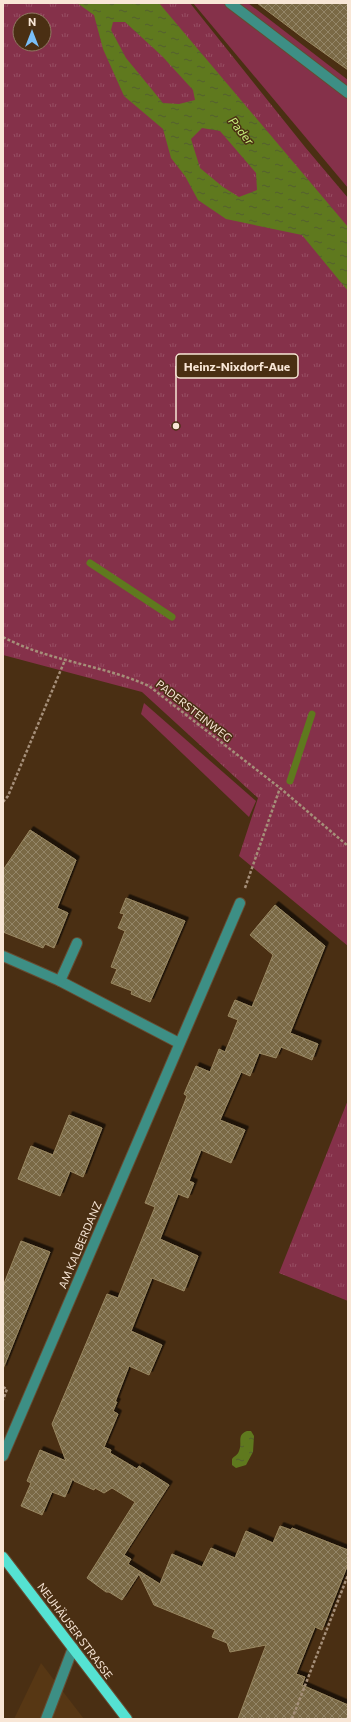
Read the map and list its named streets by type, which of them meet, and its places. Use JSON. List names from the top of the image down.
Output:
{
  "streets": {
    "main road": ["NEUHÄUSER STRASSE"],
    "street": ["AM KALBERDANZ"],
    "path": ["PADERSTEINWEG"]
  },
  "water": ["Pader"],
  "places": ["Heinz-Nixdorf-Aue"],
  "north": "top"
}
